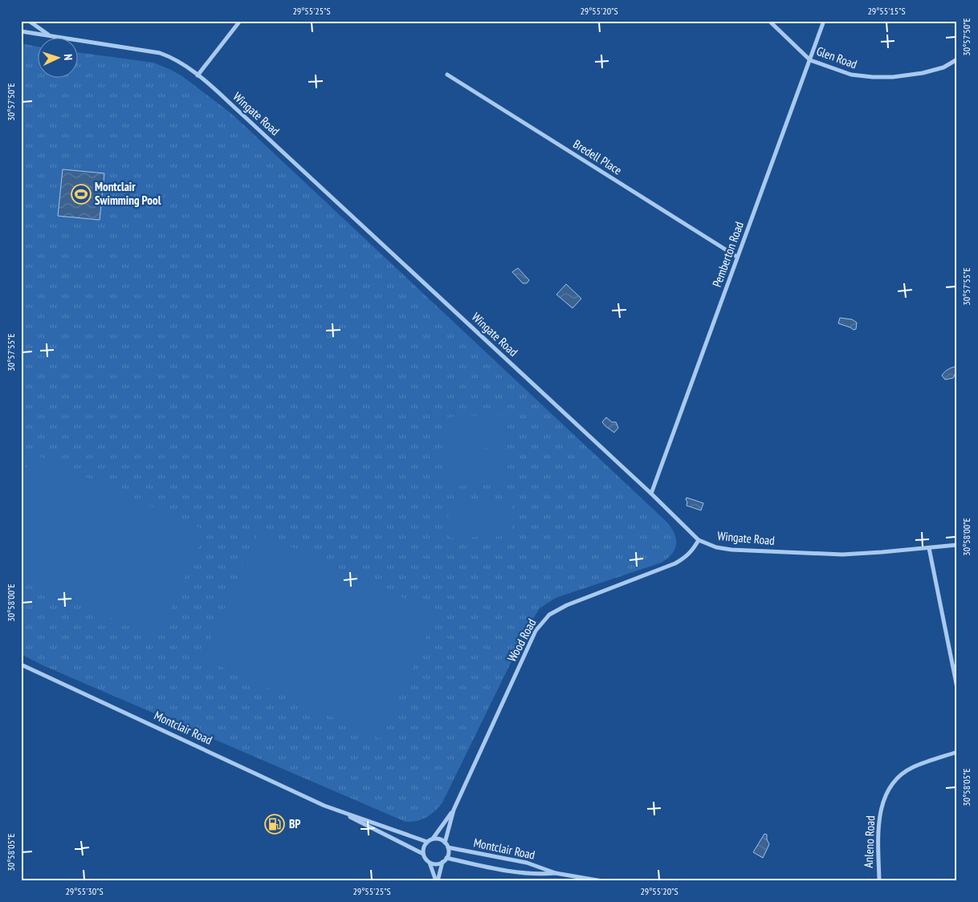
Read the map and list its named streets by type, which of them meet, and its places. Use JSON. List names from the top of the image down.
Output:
{
  "streets": {
    "street": [
      "Glen Road",
      "Wingate Road",
      "Bredell Place",
      "Pemberton Road",
      "Wood Road",
      "Montclair Road",
      "Anleno Road"
    ]
  },
  "crossings": [
    ["Glen Road", "Pemberton Road"],
    ["Wingate Road", "Pemberton Road"],
    ["Wingate Road", "Wood Road"],
    ["Bredell Place", "Pemberton Road"],
    ["Wood Road", "Montclair Road"]
  ],
  "places": {
    "sports": ["Montclair Swimming Pool"],
    "fuel station": ["BP"]
  },
  "north": "right",
  "coordinates": [
    "29°55'25\"S",
    "29°55'20\"S",
    "29°55'15\"S",
    "30°57'50\"E",
    "30°57'55\"E",
    "30°58'00\"E",
    "30°58'05\"E",
    "29°55'30\"S"
  ]
}
